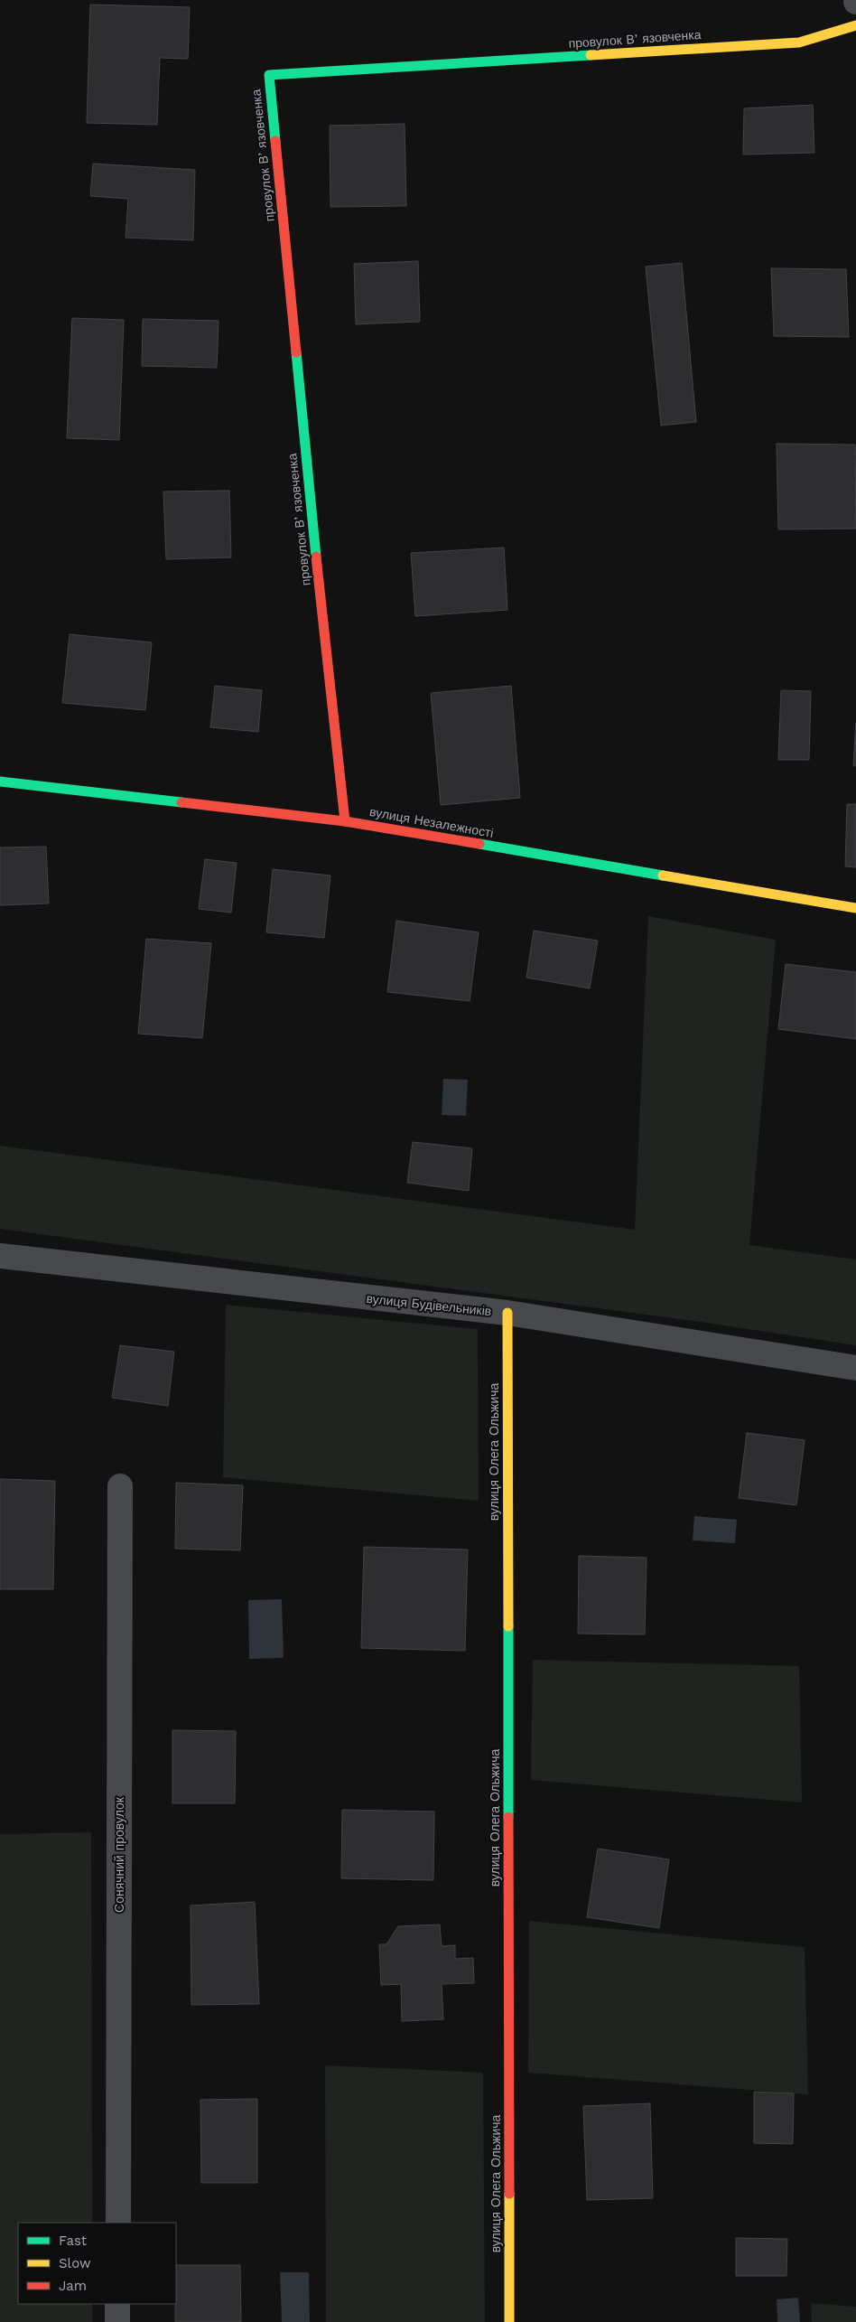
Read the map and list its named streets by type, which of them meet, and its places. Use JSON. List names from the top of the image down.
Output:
{
  "streets": {
    "street": [
      "провулок Вʼязовченка",
      "вулиця Незалежності",
      "вулиця Будівельників",
      "вулиця Олега Ольжича",
      "Сонячний провулок"
    ]
  },
  "crossings": [
    ["провулок Вʼязовченка", "вулиця Незалежності"],
    ["вулиця Будівельників", "вулиця Олега Ольжича"]
  ],
  "legend": ["Fast", "Slow", "Jam"]
}
